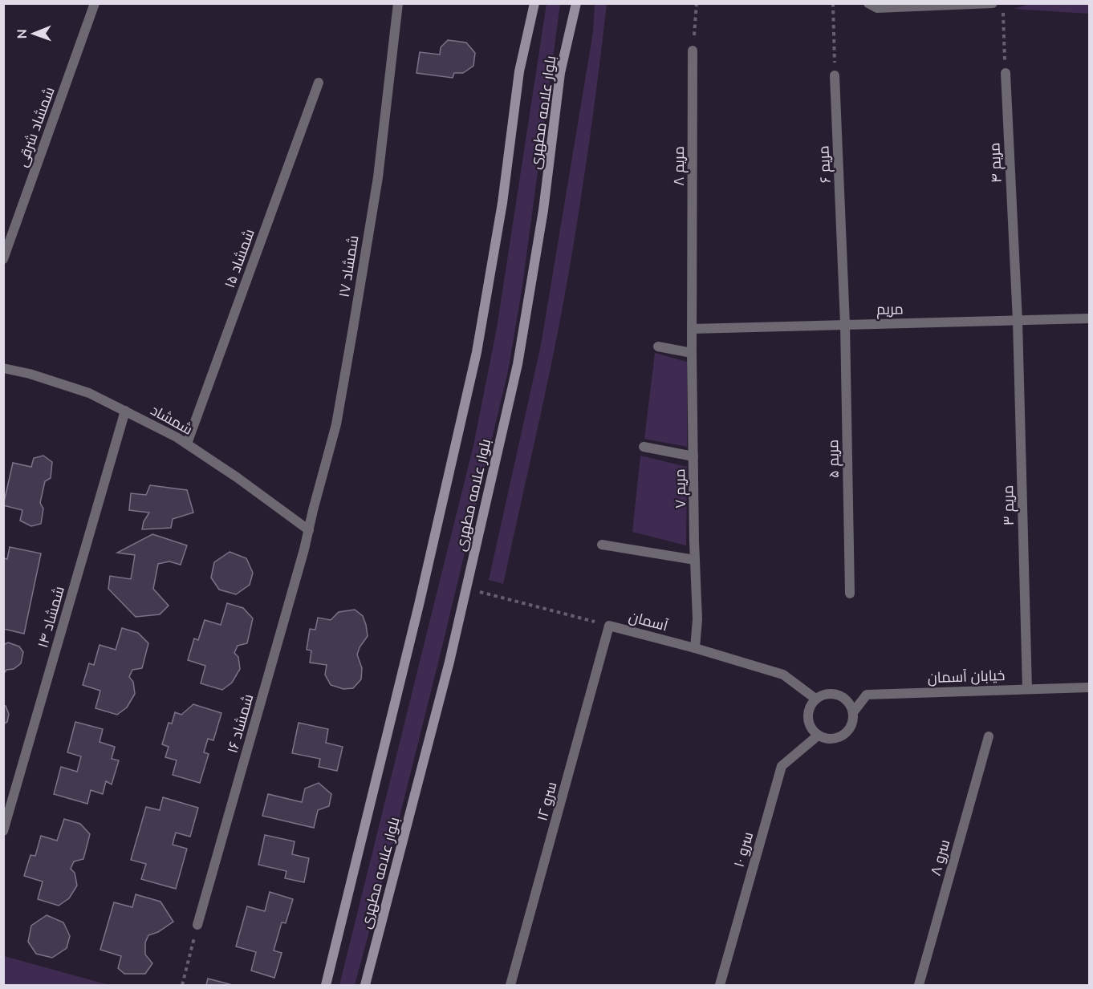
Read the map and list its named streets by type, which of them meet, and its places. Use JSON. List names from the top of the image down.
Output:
{
  "streets": {
    "main road": ["بلوار علامه مطهری"],
    "street": [
      "شمشاد شرقی",
      "مریم ۴",
      "مریم ۶",
      "مریم ۸",
      "شمشاد ۱۵",
      "شمشاد ۱۷",
      "مریم",
      "شمشاد",
      "مریم ۵",
      "مریم ۷",
      "مریم ۳",
      "شمشاد ۱۴",
      "آسمان",
      "خیابان آسمان",
      "شمشاد ۱۶",
      "سرو ۱۲",
      "سرو ۱۰",
      "سرو ۸"
    ]
  },
  "crossings": [
    ["بلوار علامه مطهری", "آسمان"],
    ["مریم ۴", "مریم"],
    ["مریم ۴", "مریم ۳"],
    ["مریم ۶", "مریم"],
    ["مریم ۶", "مریم ۵"],
    ["مریم ۸", "مریم"],
    ["مریم ۸", "مریم ۷"],
    ["شمشاد ۱۵", "شمشاد"],
    ["شمشاد ۱۷", "شمشاد"],
    ["شمشاد ۱۷", "شمشاد ۱۶"],
    ["مریم", "مریم ۵"],
    ["مریم", "مریم ۷"],
    ["مریم", "مریم ۳"],
    ["شمشاد", "شمشاد ۱۴"],
    ["شمشاد", "شمشاد ۱۶"],
    ["مریم ۷", "آسمان"],
    ["مریم ۳", "خیابان آسمان"],
    ["آسمان", "خیابان آسمان"],
    ["آسمان", "سرو ۱۲"],
    ["آسمان", "سرو ۱۰"],
    ["خیابان آسمان", "سرو ۱۰"]
  ],
  "north": "left"
}
